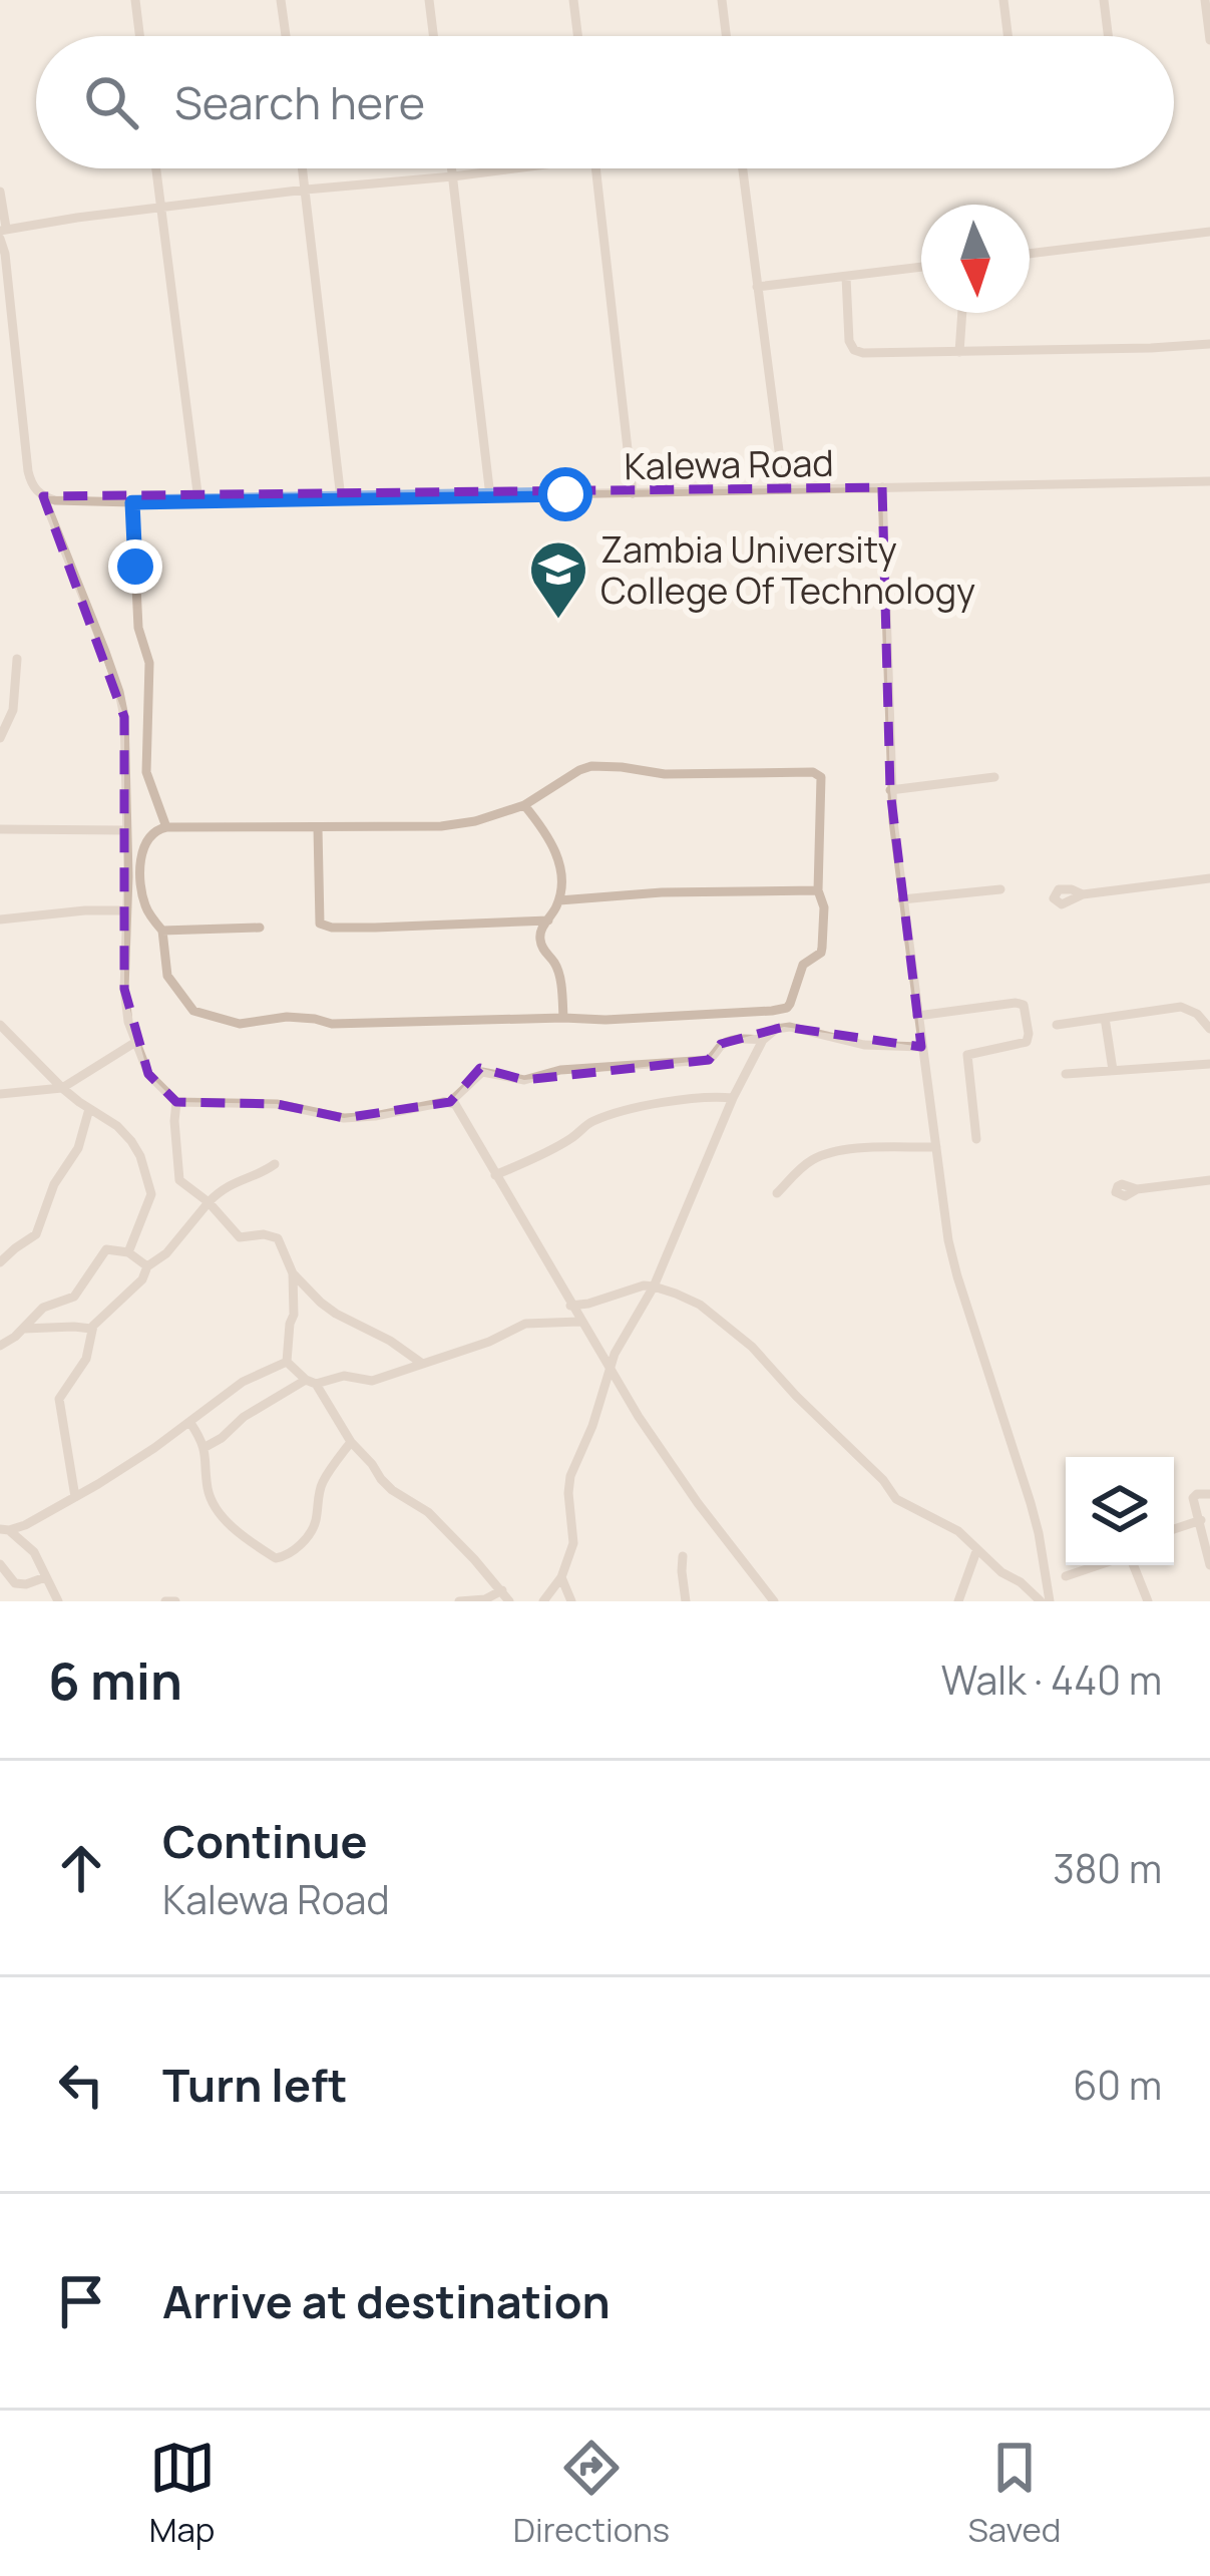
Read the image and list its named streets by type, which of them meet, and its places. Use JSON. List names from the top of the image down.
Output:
{
  "streets": {
    "street": ["Kalewa Road"]
  },
  "places": {
    "school or university": ["Zambia University College Of Technology"]
  },
  "north": "bottom",
  "page": {
    "search": "Search here",
    "heading": ["6 min", "Walk · 440 m"],
    "list": [
      ["Continue", "Kalewa Road", "380 m"],
      ["Turn left", "60 m"],
      "Arrive at destination"
    ],
    "nav": ["Map", "Directions", "Saved"]
  }
}
